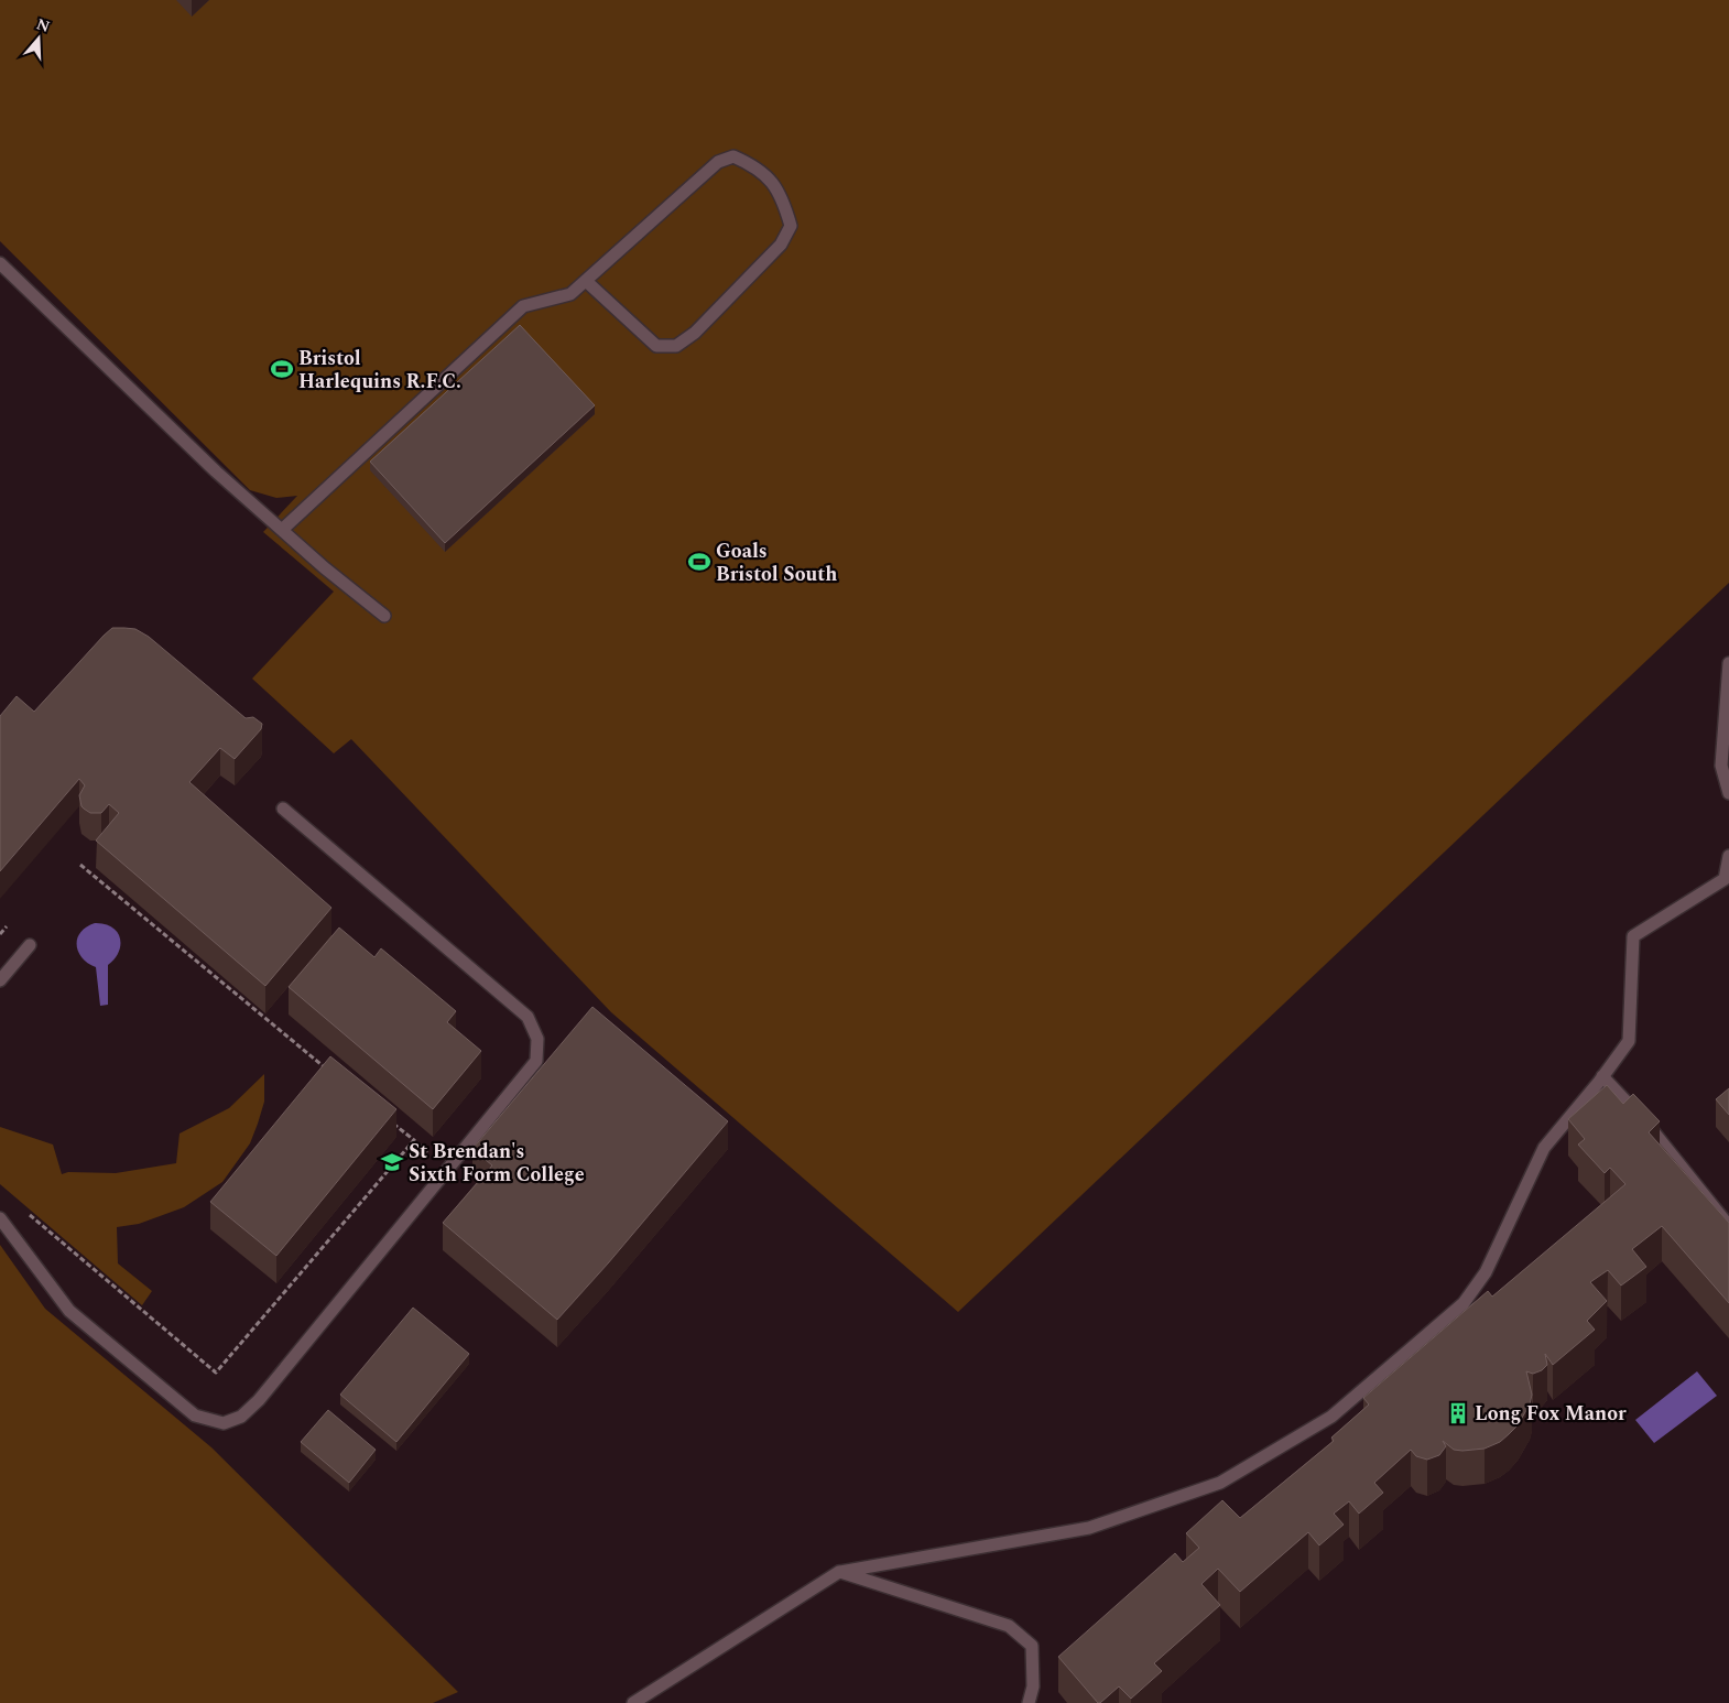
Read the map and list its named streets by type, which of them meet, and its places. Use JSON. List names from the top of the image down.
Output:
{
  "places": {
    "sports": ["Bristol Harlequins R.F.C.", "Goals Bristol South"],
    "school or university": ["St Brendan's Sixth Form College"],
    "building": ["Long Fox Manor"]
  },
  "north": "top"
}
